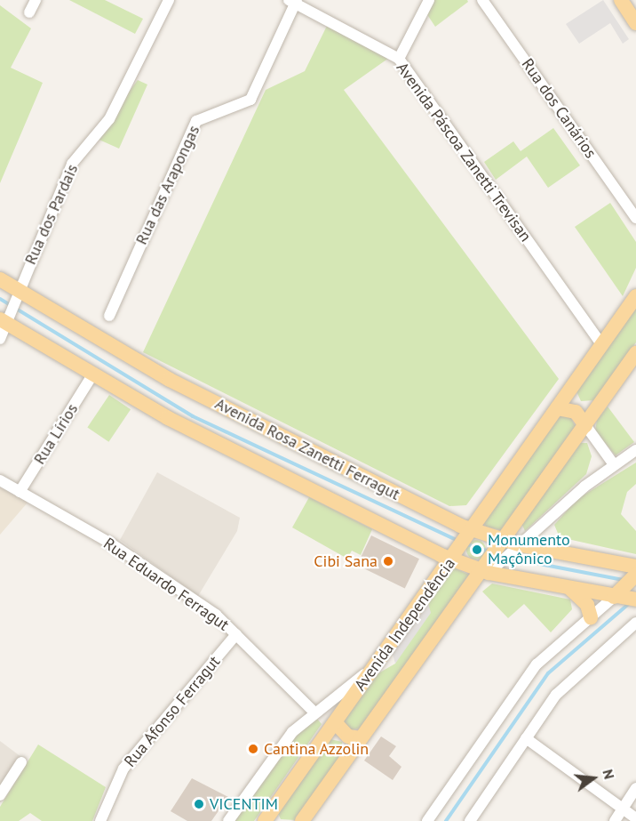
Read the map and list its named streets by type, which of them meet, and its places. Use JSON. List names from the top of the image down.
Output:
{
  "streets": {
    "main road": ["Avenida Rosa Zanetti Ferragut", "Avenida Independência"],
    "street": [
      "Rua dos Canários",
      "Avenida Páscoa Zanetti Trevisan",
      "Rua das Arapongas",
      "Rua dos Pardais",
      "Rua Lírios",
      "Rua Eduardo Ferragut",
      "Rua Afonso Ferragut"
    ]
  },
  "crossings": [
    ["Avenida Páscoa Zanetti Trevisan", "Rua das Arapongas"],
    ["Avenida Páscoa Zanetti Trevisan", "Avenida Independência"],
    ["Rua dos Pardais", "Avenida Rosa Zanetti Ferragut"],
    ["Rua Lírios", "Rua Eduardo Ferragut"],
    ["Avenida Rosa Zanetti Ferragut", "Avenida Independência"],
    ["Rua Eduardo Ferragut", "Rua Afonso Ferragut"]
  ],
  "places": [
    "Monumento Maçônico",
    "Cibi Sana",
    "Cantina Azzolin",
    "VICENTIM"
  ],
  "north": "right"
}
